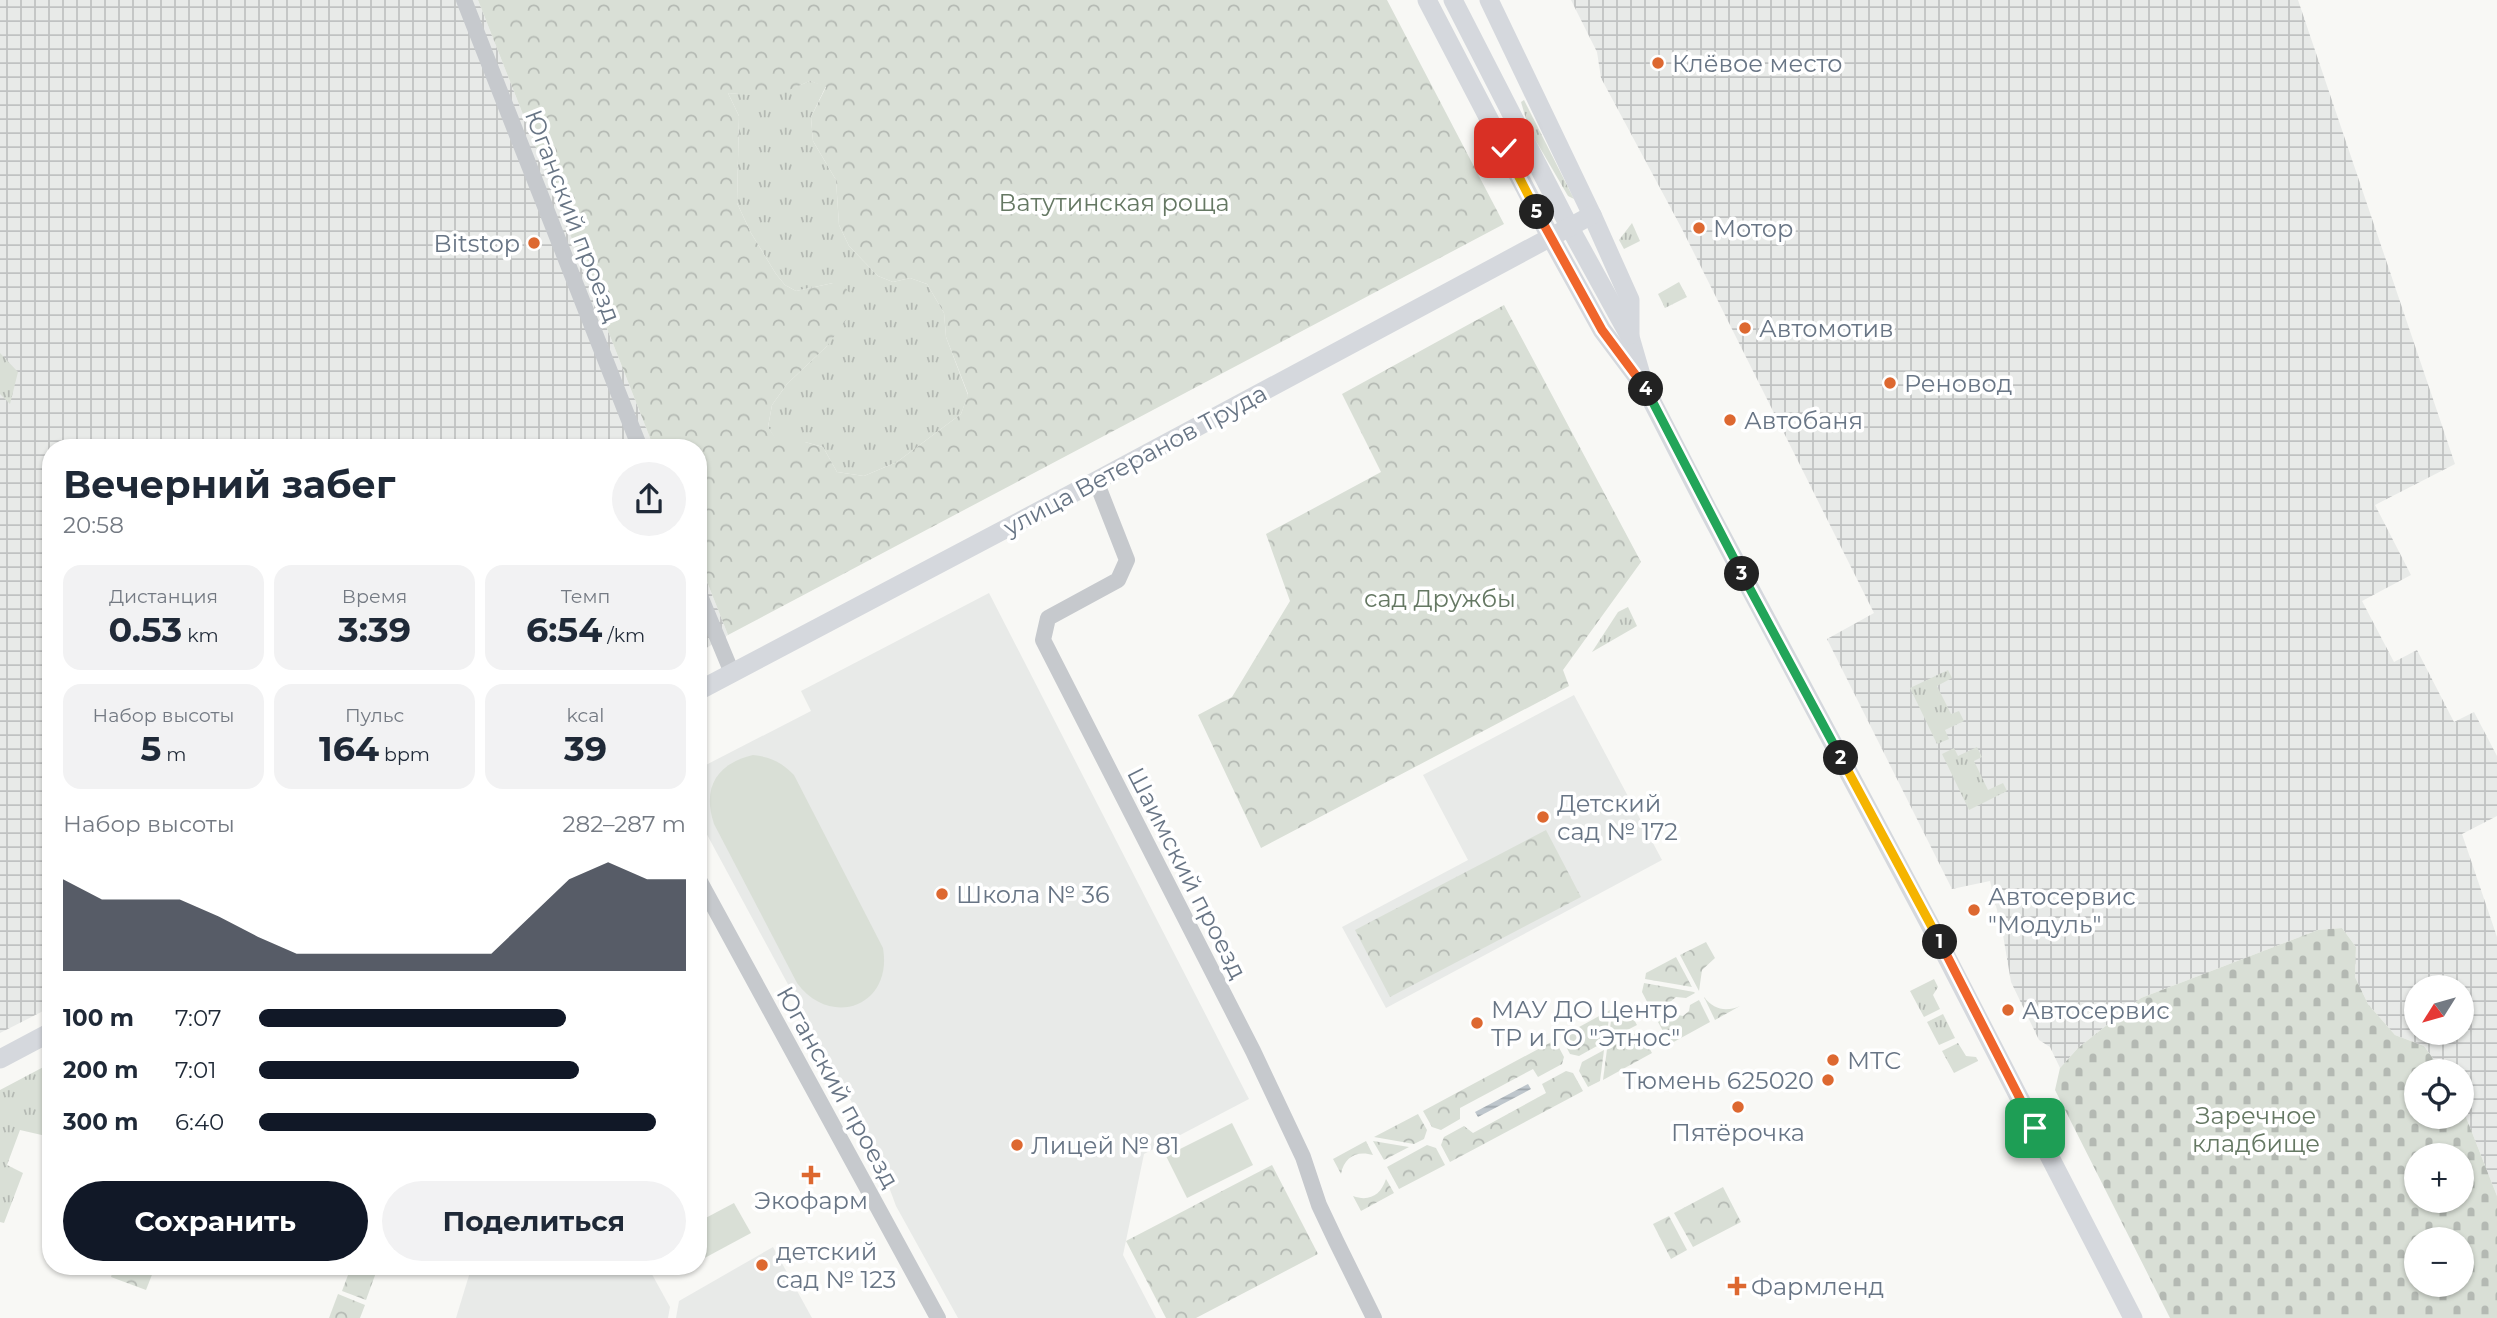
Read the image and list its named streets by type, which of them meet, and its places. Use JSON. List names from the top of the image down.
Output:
{
  "streets": {
    "main road": ["улица Ветеранов Труда"],
    "street": ["Юганский проезд", "Шаимский проезд"]
  },
  "crossings": [
    ["улица Ветеранов Труда", "Шаимский проезд"]
  ],
  "parks": ["Ватутинская роща", "сад Дружбы", "Заречное кладбище"],
  "places": {
    "other": [
      "Клёвое место",
      "Мотор",
      "Bitstop",
      "Автомотив",
      "Реновод",
      "Автобаня",
      "Детский сад № 172",
      "Школа № 36",
      "Автосервис \"Модуль\"",
      "Автосервис",
      "МАУ ДО Центр ТР и ГО \"Этнос\"",
      "МТС",
      "Тюмень 625020",
      "Пятёрочка",
      "Лицей № 81",
      "детский сад № 123"
    ],
    "health": ["Экофарм", "Фармленд"]
  },
  "north": "bottom left",
  "page": {
    "pins": [
      "5",
      "4",
      "3",
      "2",
      "1"
    ],
    "heading": ["Вечерний забег", "20:58"],
    "stats": [
      ["Дистанция", "0.53 km"],
      ["Время", "3:39"],
      ["Темп", "6:54 /km"],
      ["Набор высоты", "5 m"],
      ["Пульс", "164 bpm"],
      ["kcal", "39"]
    ],
    "chart": ["Набор высоты", "282–287 m"],
    "map_buttons": ["+", "−"],
    "list": [
      {
        "name": "100 m",
        "note": "7:07"
      },
      {
        "name": "200 m",
        "note": "7:01"
      },
      {
        "name": "300 m",
        "note": "6:40"
      }
    ],
    "buttons": ["Сохранить", "Поделиться"]
  }
}
